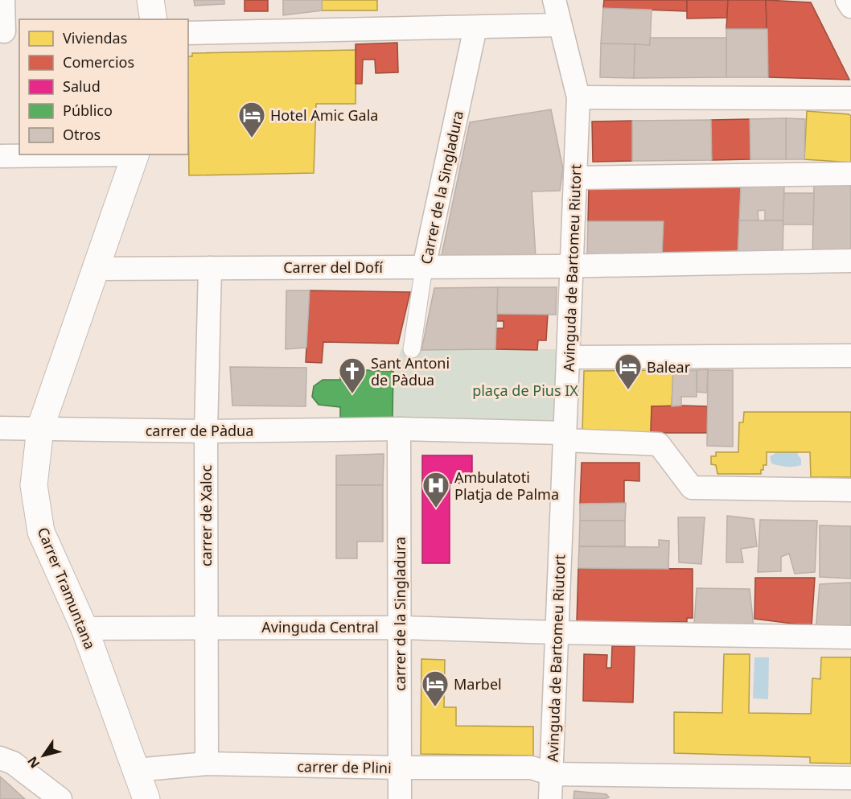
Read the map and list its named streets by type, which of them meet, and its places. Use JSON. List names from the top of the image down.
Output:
{
  "streets": {
    "street": [
      "Carrer de la Singladura",
      "Carrer del Dofí",
      "Avinguda de Bartomeu Riutort",
      "carrer de Pàdua",
      "carrer de Xaloc",
      "Carrer Tramuntana",
      "carrer de la Singladura",
      "Avinguda Central",
      "carrer de Plini"
    ]
  },
  "crossings": [
    ["Carrer de la Singladura", "Carrer del Dofí"],
    ["Carrer del Dofí", "Avinguda de Bartomeu Riutort"],
    ["Carrer del Dofí", "carrer de Xaloc"],
    ["Carrer del Dofí", "Carrer Tramuntana"],
    ["Avinguda de Bartomeu Riutort", "Avinguda Central"],
    ["Avinguda de Bartomeu Riutort", "carrer de Plini"],
    ["carrer de Pàdua", "carrer de Xaloc"],
    ["carrer de Pàdua", "Carrer Tramuntana"],
    ["carrer de Pàdua", "carrer de la Singladura"],
    ["carrer de Xaloc", "Avinguda Central"],
    ["carrer de Xaloc", "carrer de Plini"],
    ["Carrer Tramuntana", "Avinguda Central"],
    ["Carrer Tramuntana", "carrer de Plini"],
    ["carrer de la Singladura", "Avinguda Central"],
    ["carrer de la Singladura", "carrer de Plini"]
  ],
  "parks": ["plaça de Pius IX"],
  "places": {
    "hotel": ["Hotel Amic Gala", "Balear", "Marbel"],
    "church": ["Sant Antoni de Pàdua"],
    "hospital": ["Ambulatoti Platja de Palma"]
  },
  "legend": [
    "Viviendas",
    "Comercios",
    "Salud",
    "Público",
    "Otros"
  ],
  "north": "bottom left"
}
